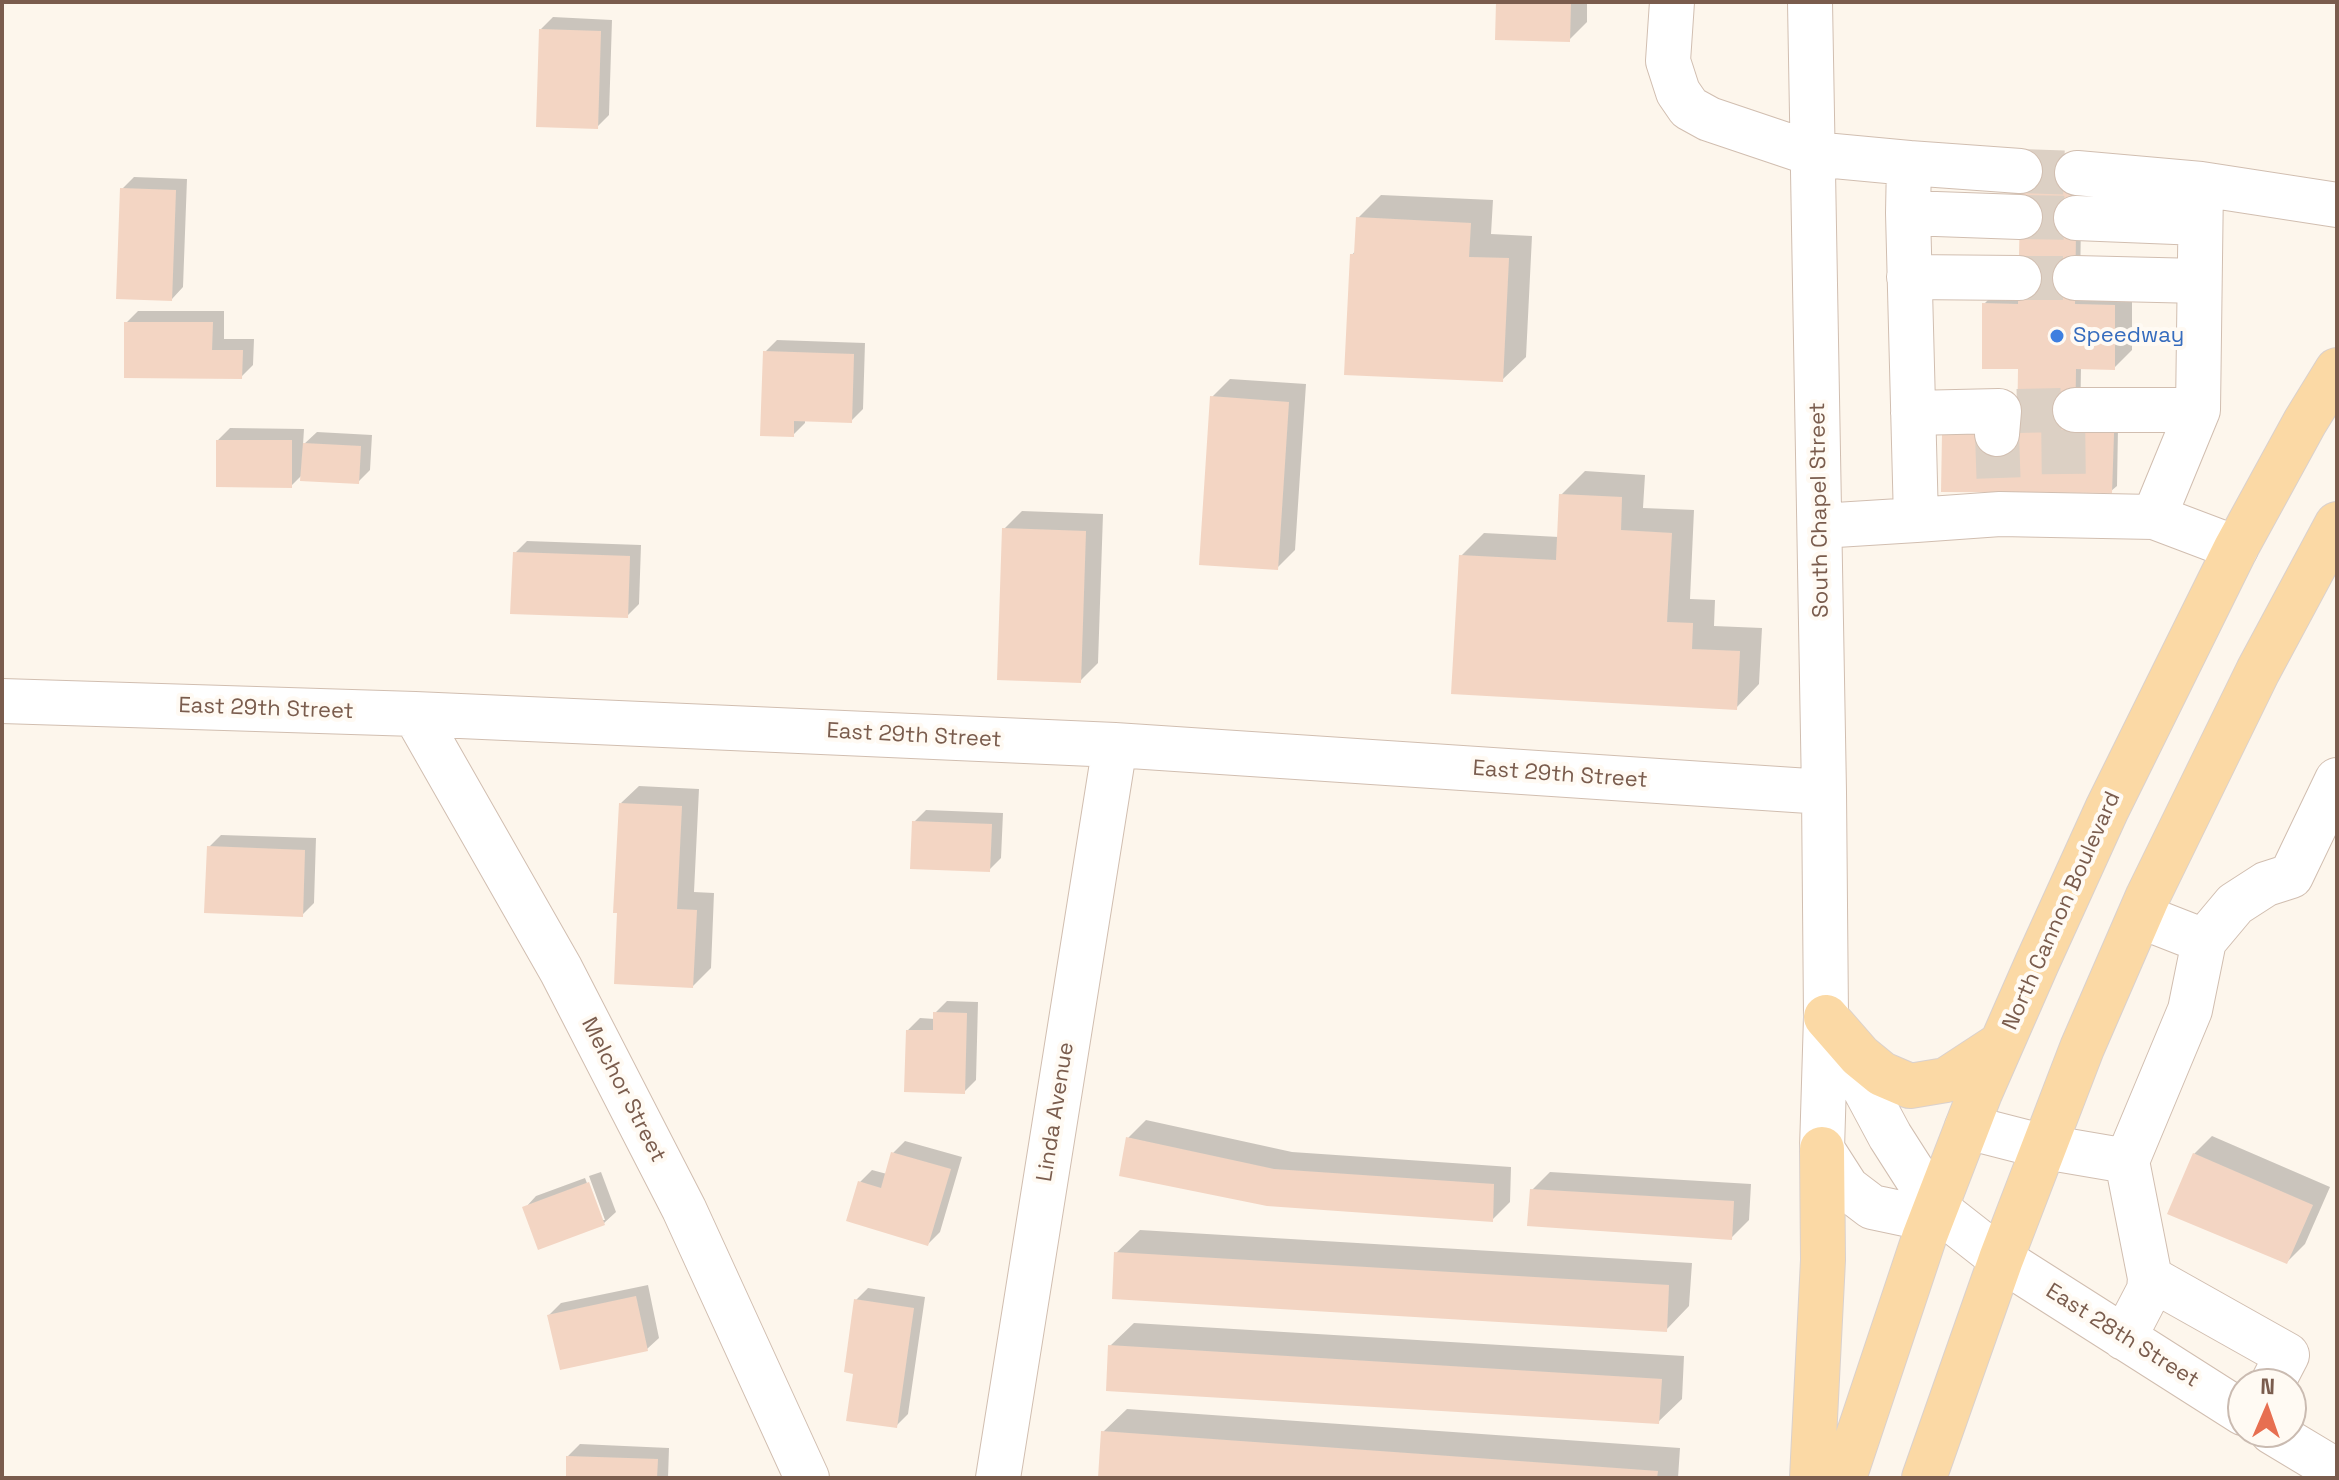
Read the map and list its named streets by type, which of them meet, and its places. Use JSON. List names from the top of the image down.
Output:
{
  "streets": {
    "main road": ["North Cannon Boulevard"],
    "street": [
      "South Chapel Street",
      "East 29th Street",
      "Melchor Street",
      "Linda Avenue",
      "East 28th Street"
    ]
  },
  "crossings": [
    ["South Chapel Street", "East 29th Street"],
    ["South Chapel Street", "North Cannon Boulevard"],
    ["South Chapel Street", "East 28th Street"],
    ["East 29th Street", "Melchor Street"],
    ["East 29th Street", "Linda Avenue"]
  ],
  "places": ["Speedway"],
  "north": "top"
}
